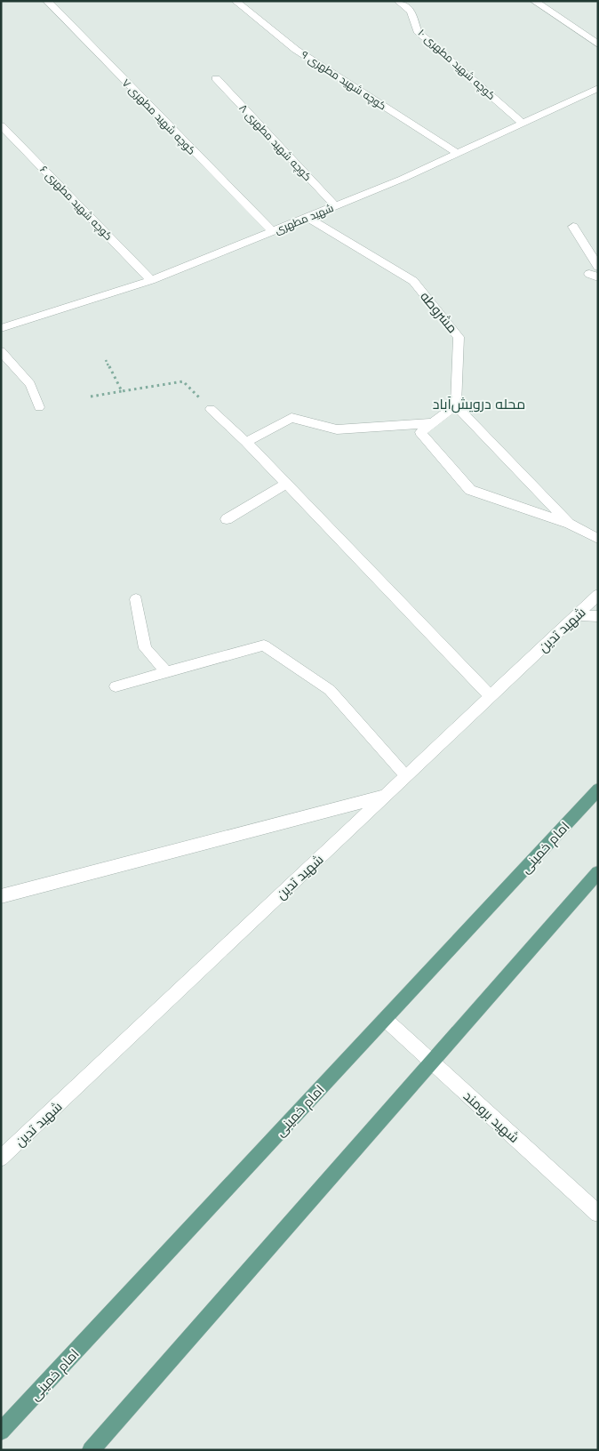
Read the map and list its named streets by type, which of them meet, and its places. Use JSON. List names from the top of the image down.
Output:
{
  "streets": {
    "main road": ["امام خمینی"],
    "street": [
      "کوچه شهید مطهری ۱۰",
      "کوچه شهید مطهری ۹",
      "کوچه شهید مطهری ۷",
      "کوچه شهید مطهری ۸",
      "کوچه شهید مطهری ۶",
      "شهید مطهری",
      "مشروطه",
      "شهید تدین",
      "شهید برومند"
    ]
  },
  "crossings": [
    ["کوچه شهید مطهری ۱۰", "شهید مطهری"],
    ["کوچه شهید مطهری ۹", "شهید مطهری"],
    ["کوچه شهید مطهری ۷", "شهید مطهری"],
    ["کوچه شهید مطهری ۸", "شهید مطهری"],
    ["کوچه شهید مطهری ۶", "شهید مطهری"],
    ["شهید مطهری", "مشروطه"],
    ["امام خمینی", "شهید برومند"]
  ],
  "districts": ["محله درویش‌آباد"]
}
